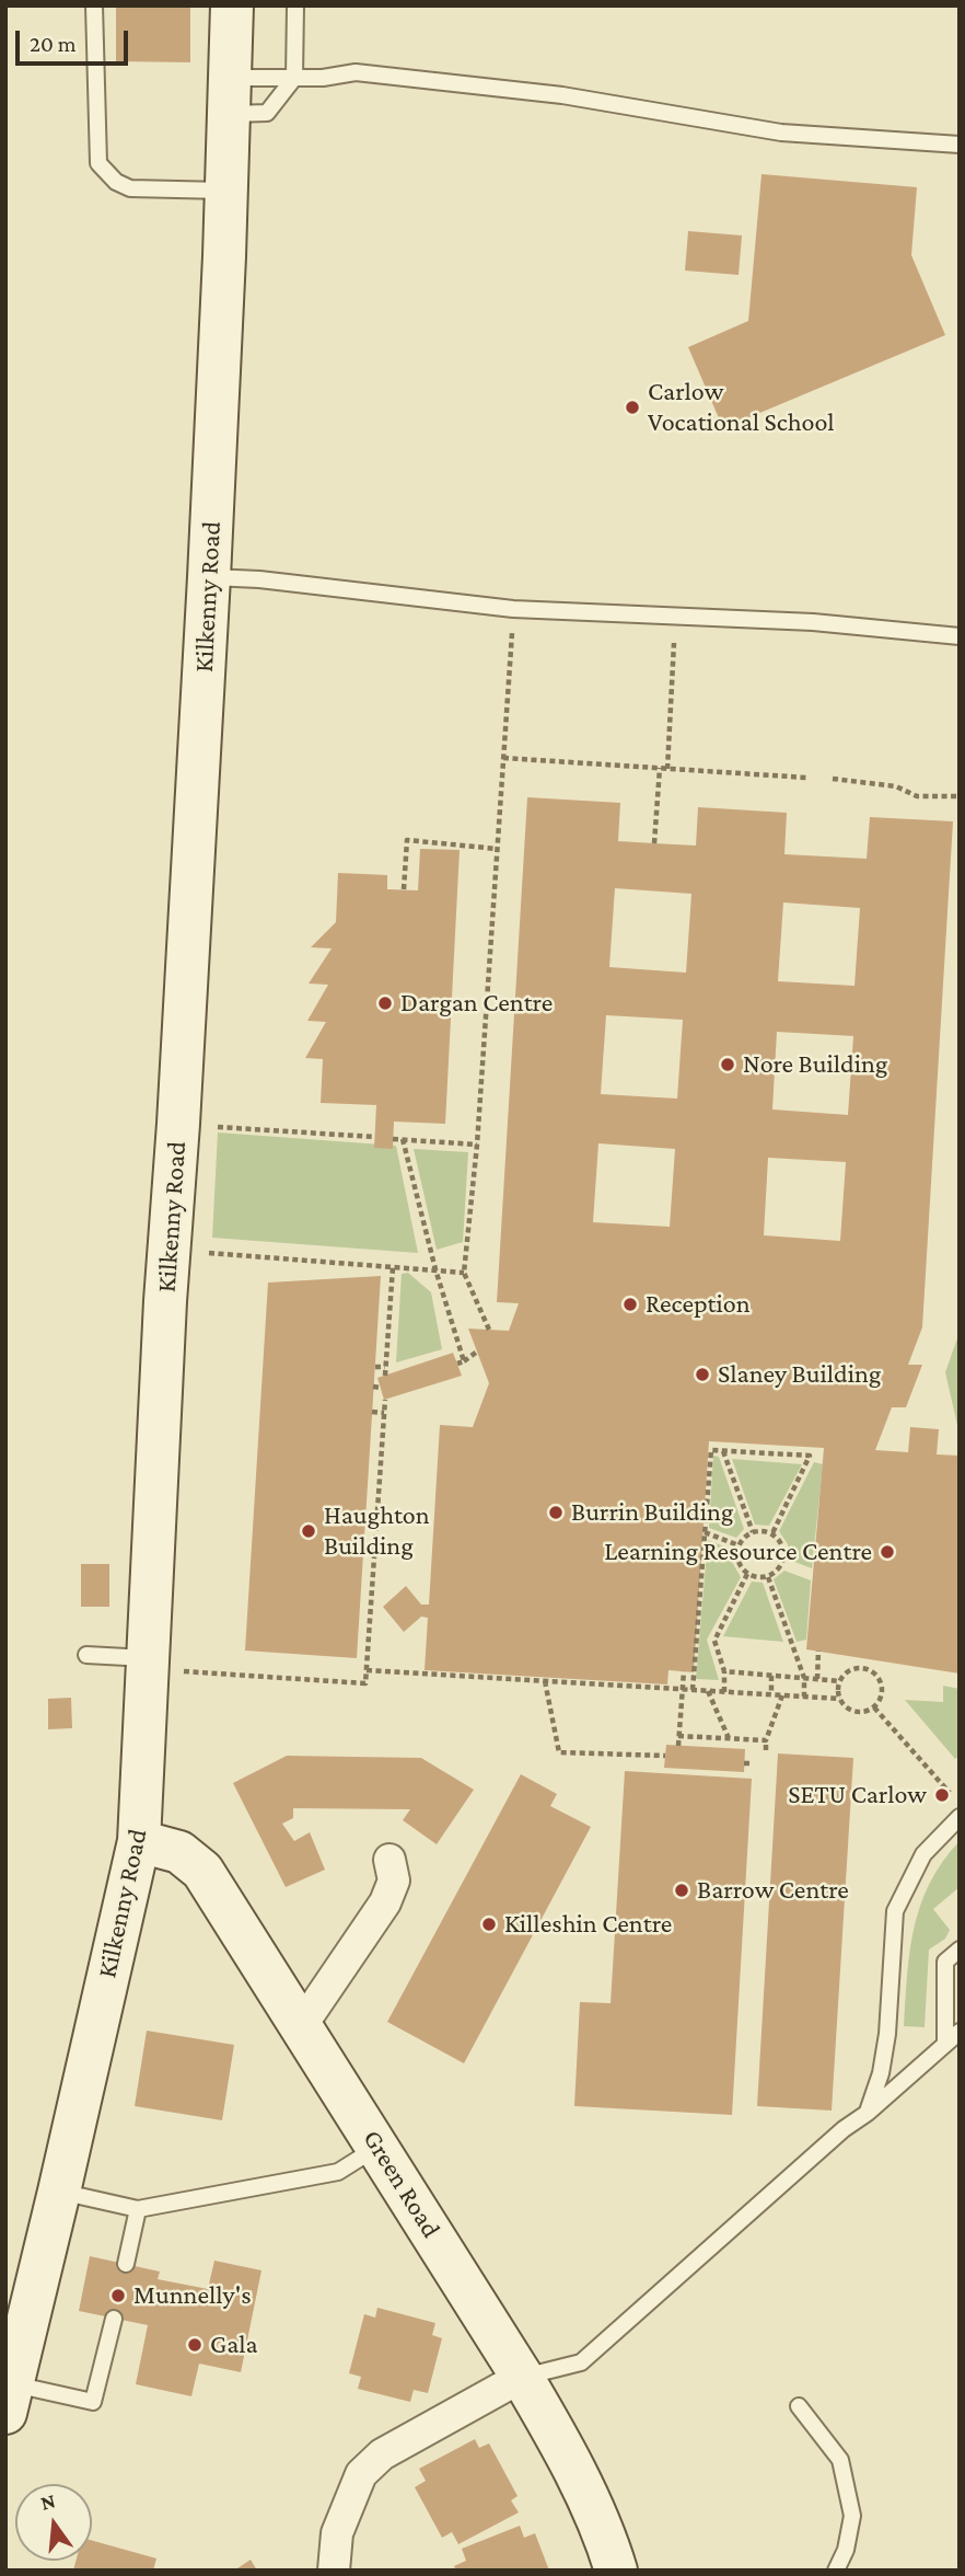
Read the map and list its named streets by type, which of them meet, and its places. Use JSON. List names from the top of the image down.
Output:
{
  "streets": {
    "main road": ["Kilkenny Road", "Green Road"]
  },
  "crossings": [
    ["Kilkenny Road", "Green Road"]
  ],
  "places": [
    "Carlow Vocational School",
    "Dargan Centre",
    "Nore Building",
    "Reception",
    "Slaney Building",
    "Burrin Building",
    "Haughton Building",
    "Learning Resource Centre",
    "SETU Carlow",
    "Barrow Centre",
    "Killeshin Centre",
    "Munnelly's",
    "Gala"
  ],
  "scale_bar": "20 m",
  "north": "top"
}
